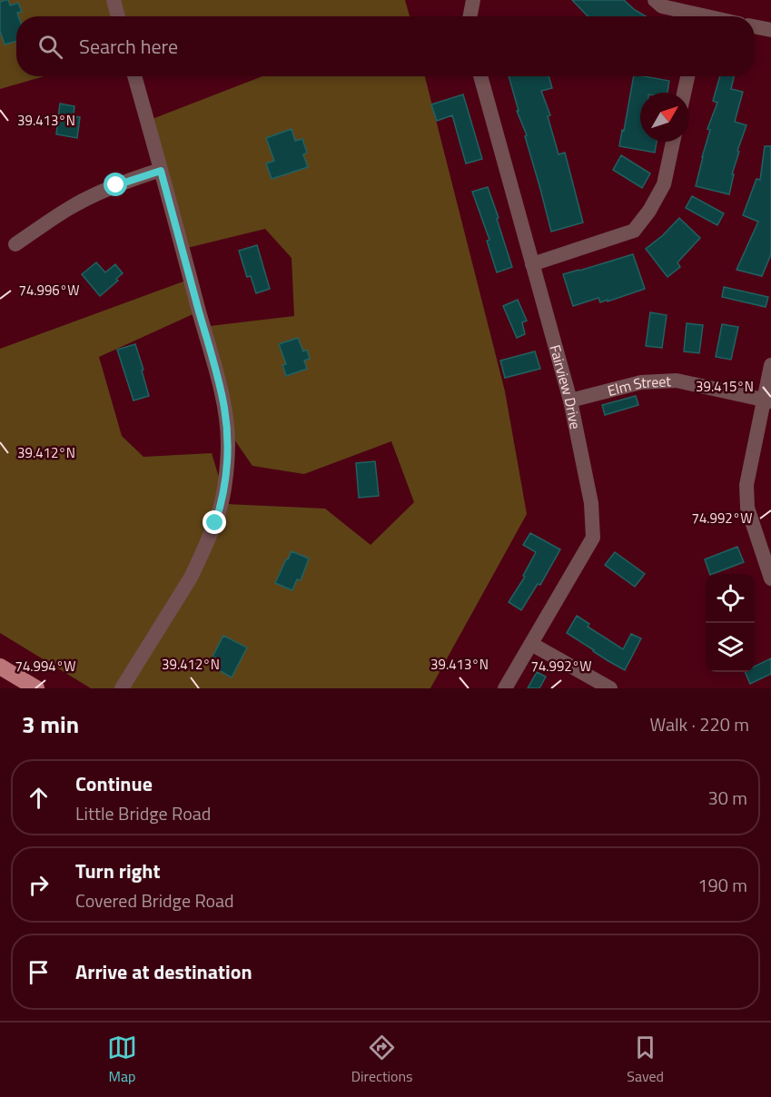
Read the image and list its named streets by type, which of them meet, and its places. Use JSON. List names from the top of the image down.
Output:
{
  "streets": {
    "street": ["Fairview Drive", "Elm Street"]
  },
  "crossings": [
    ["Fairview Drive", "Elm Street"]
  ],
  "north": "top right",
  "page": {
    "search": "Search here",
    "heading": ["3 min", "Walk · 220 m"],
    "list": [
      ["Continue", "Little Bridge Road", "30 m"],
      ["Turn right", "Covered Bridge Road", "190 m"],
      "Arrive at destination"
    ],
    "nav": ["Map", "Directions", "Saved"]
  },
  "coordinates": [
    "39.413°N",
    "74.996°W",
    "39.415°N",
    "39.412°N",
    "74.992°W",
    "74.994°W"
  ]
}
